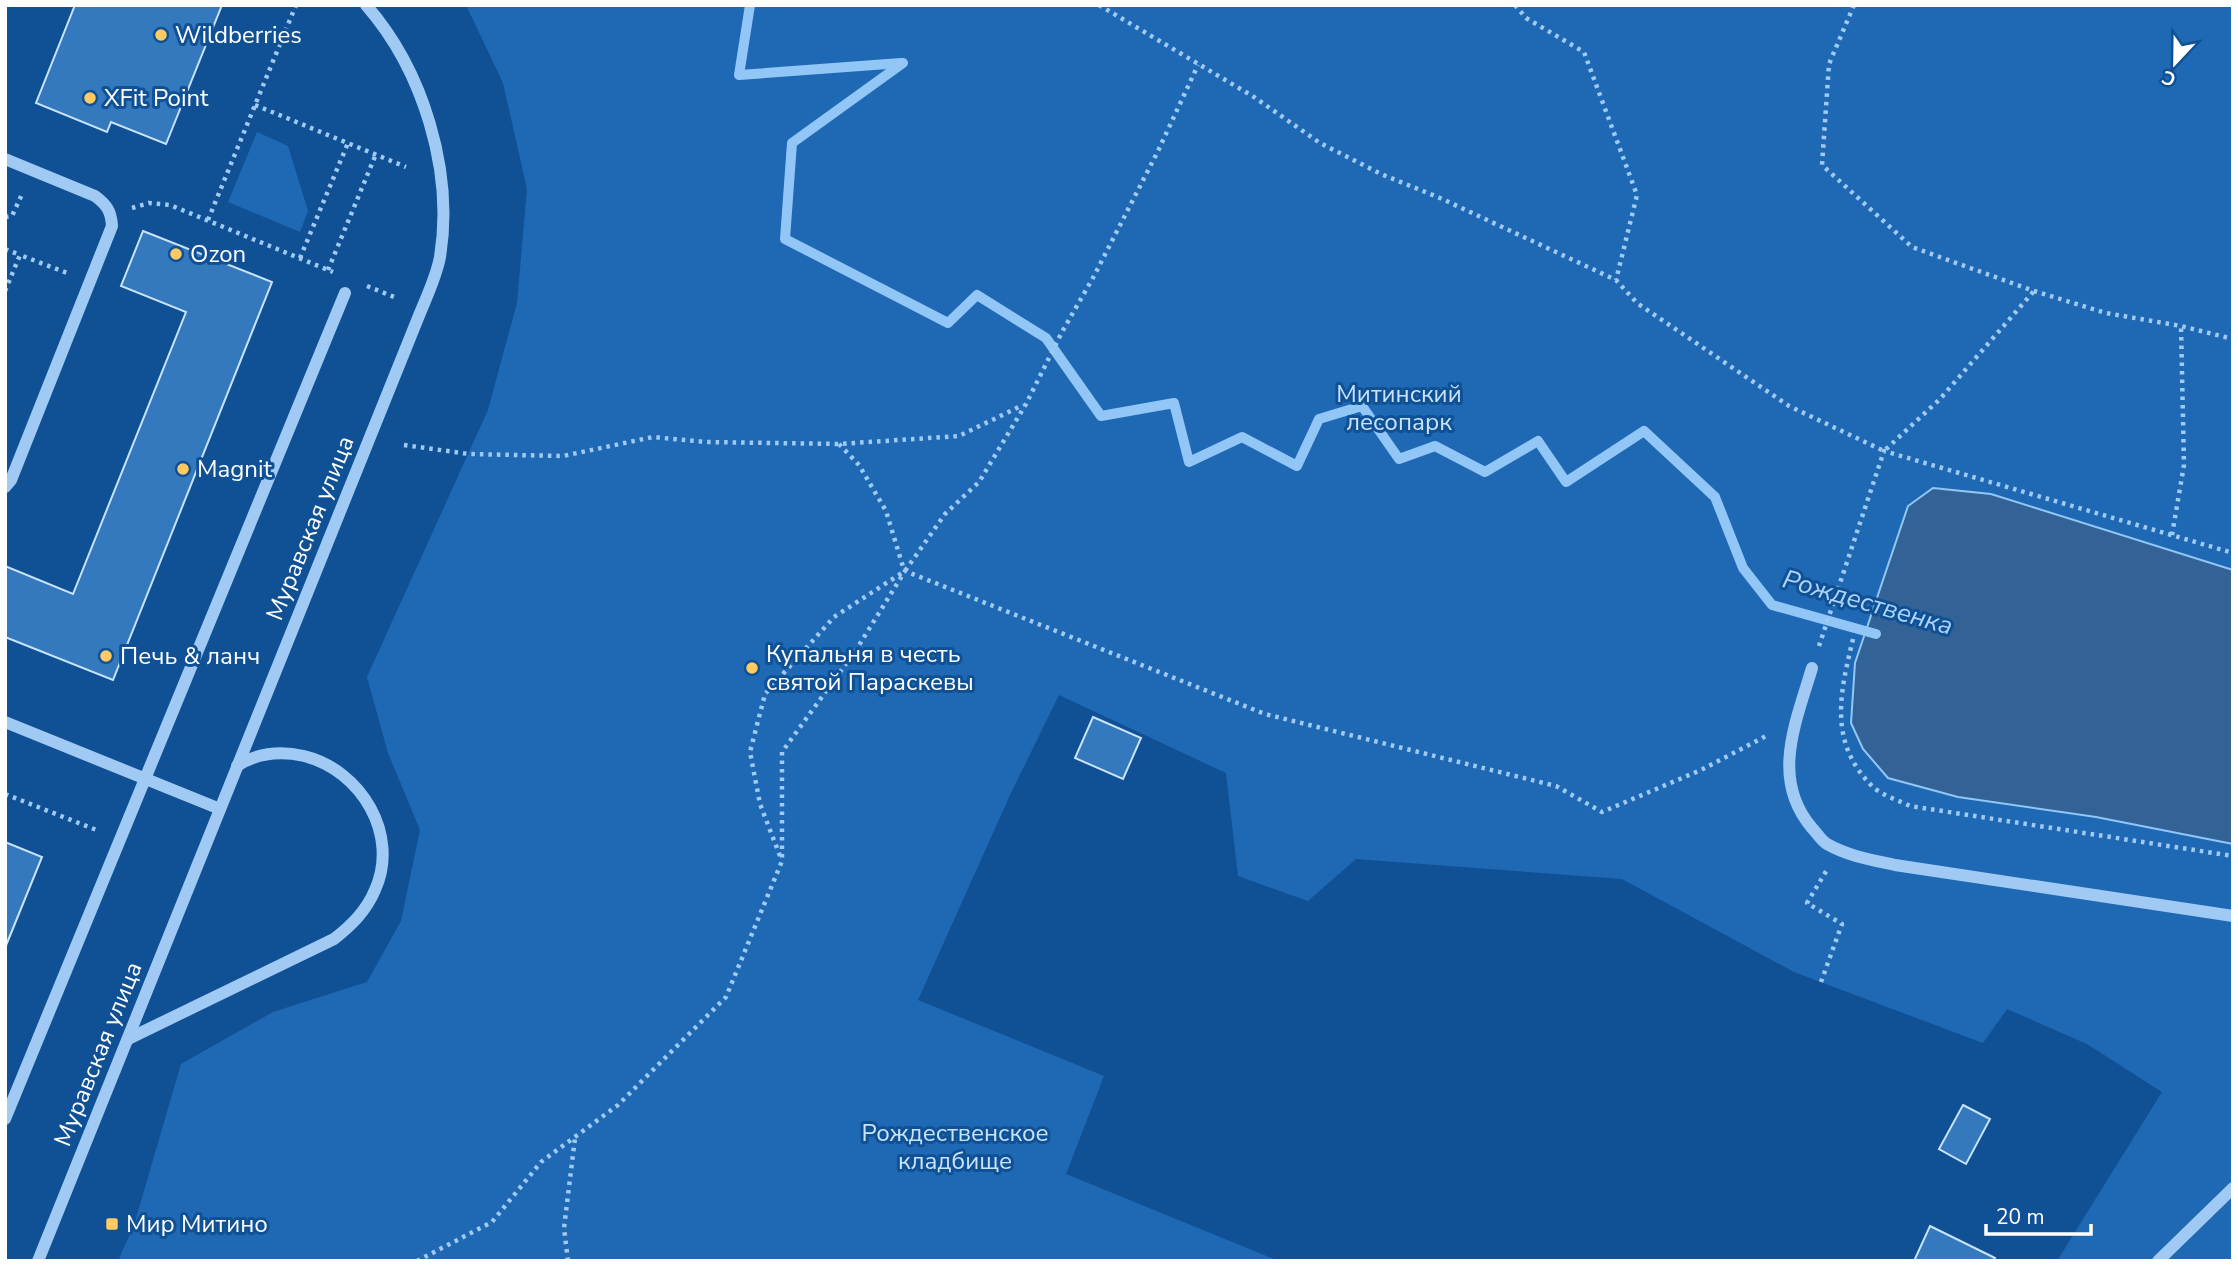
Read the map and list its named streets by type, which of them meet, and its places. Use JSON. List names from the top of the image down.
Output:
{
  "streets": {
    "street": ["Муравская улица"]
  },
  "water": ["Рождественка"],
  "parks": ["Митинский лесопарк", "Рождественское кладбище"],
  "places": {
    "other": [
      "Wildberries",
      "XFit Point",
      "Ozon",
      "Magnit",
      "Печь & ланч",
      "Купальня в честь святой Параскевы"
    ],
    "transit": ["Мир Митино"]
  },
  "scale_bar": "20 m",
  "north": "bottom"
}
